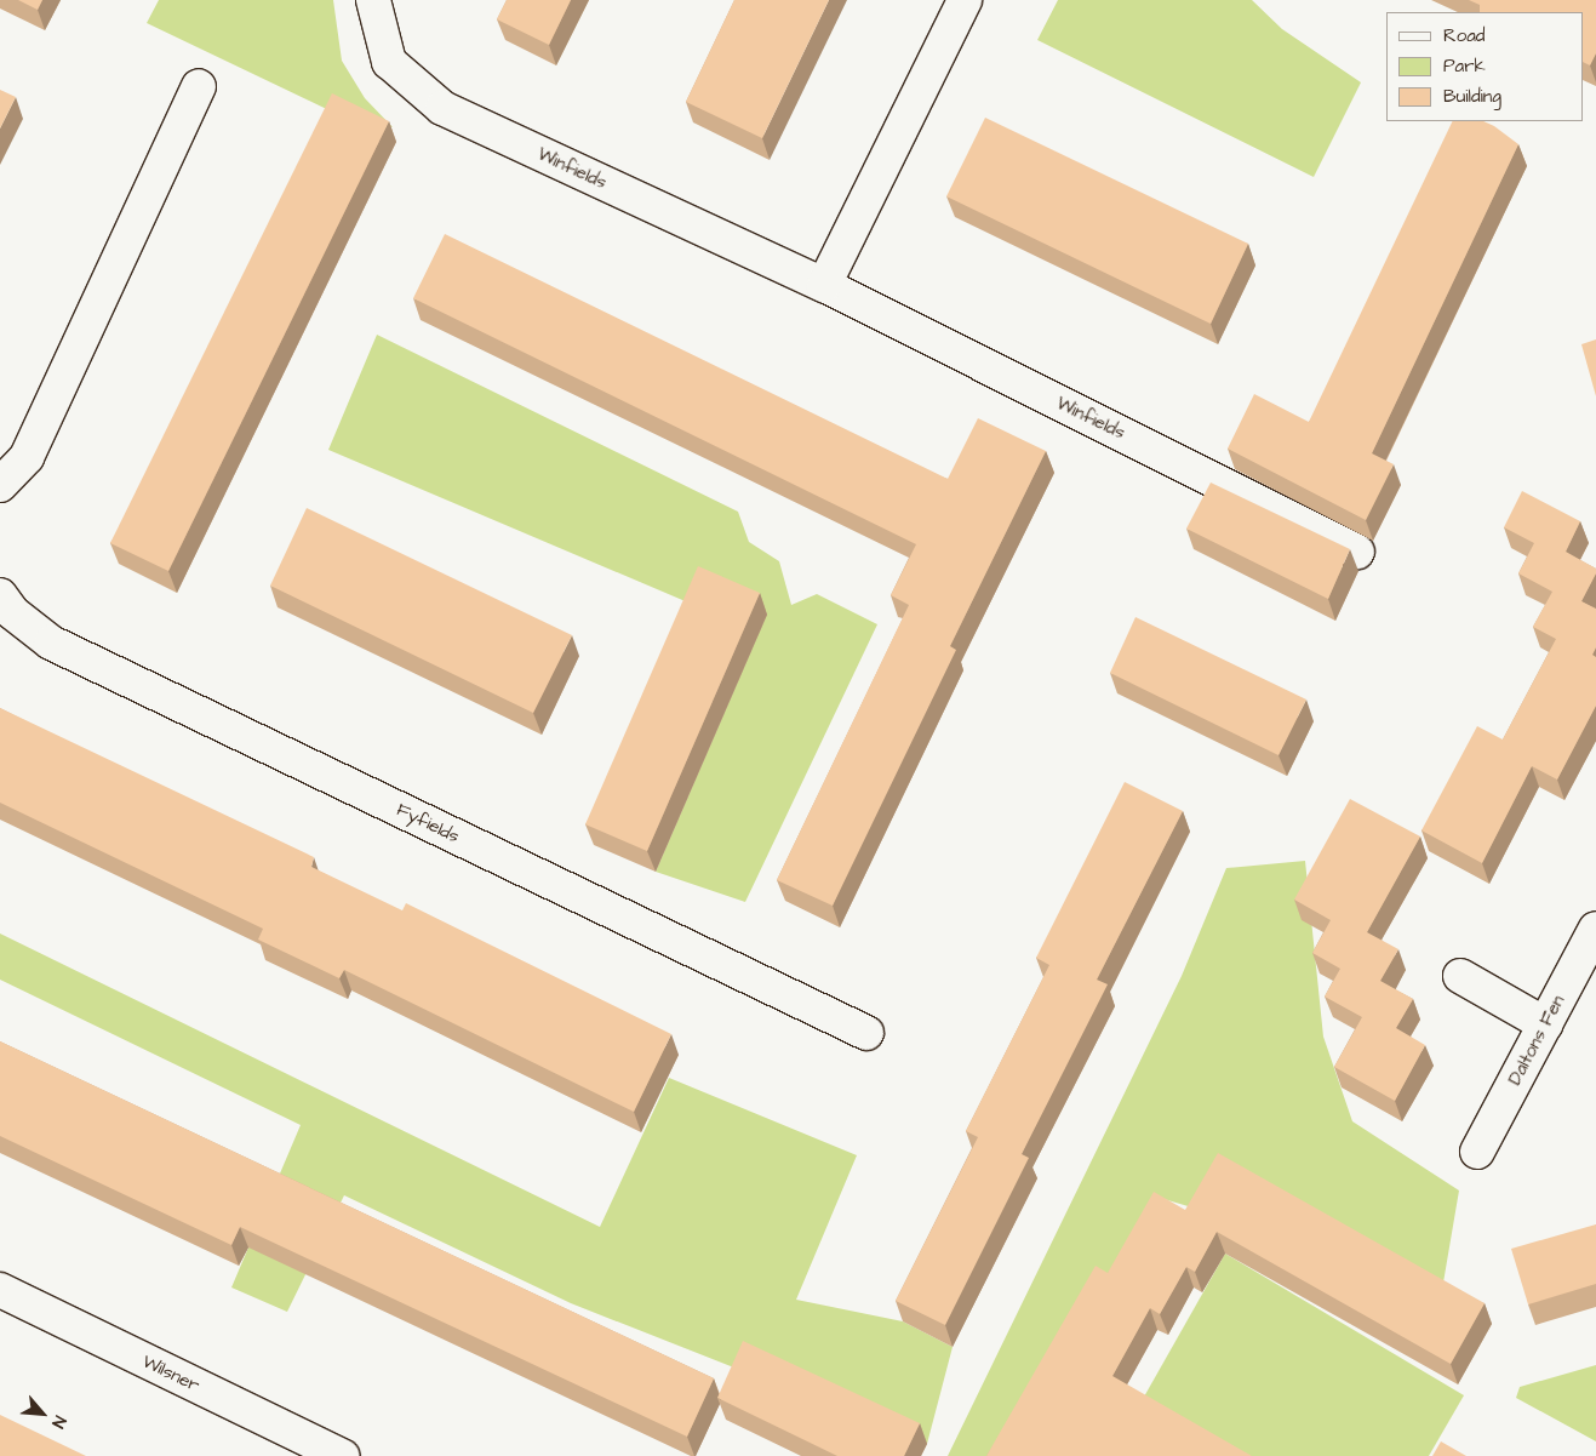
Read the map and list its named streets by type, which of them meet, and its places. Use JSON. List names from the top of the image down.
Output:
{
  "streets": {
    "street": [
      "Winfields",
      "Fyfields",
      "Daltons Fen",
      "Wilsner"
    ]
  },
  "legend": ["Road", "Park", "Building"],
  "north": "bottom right"
}
